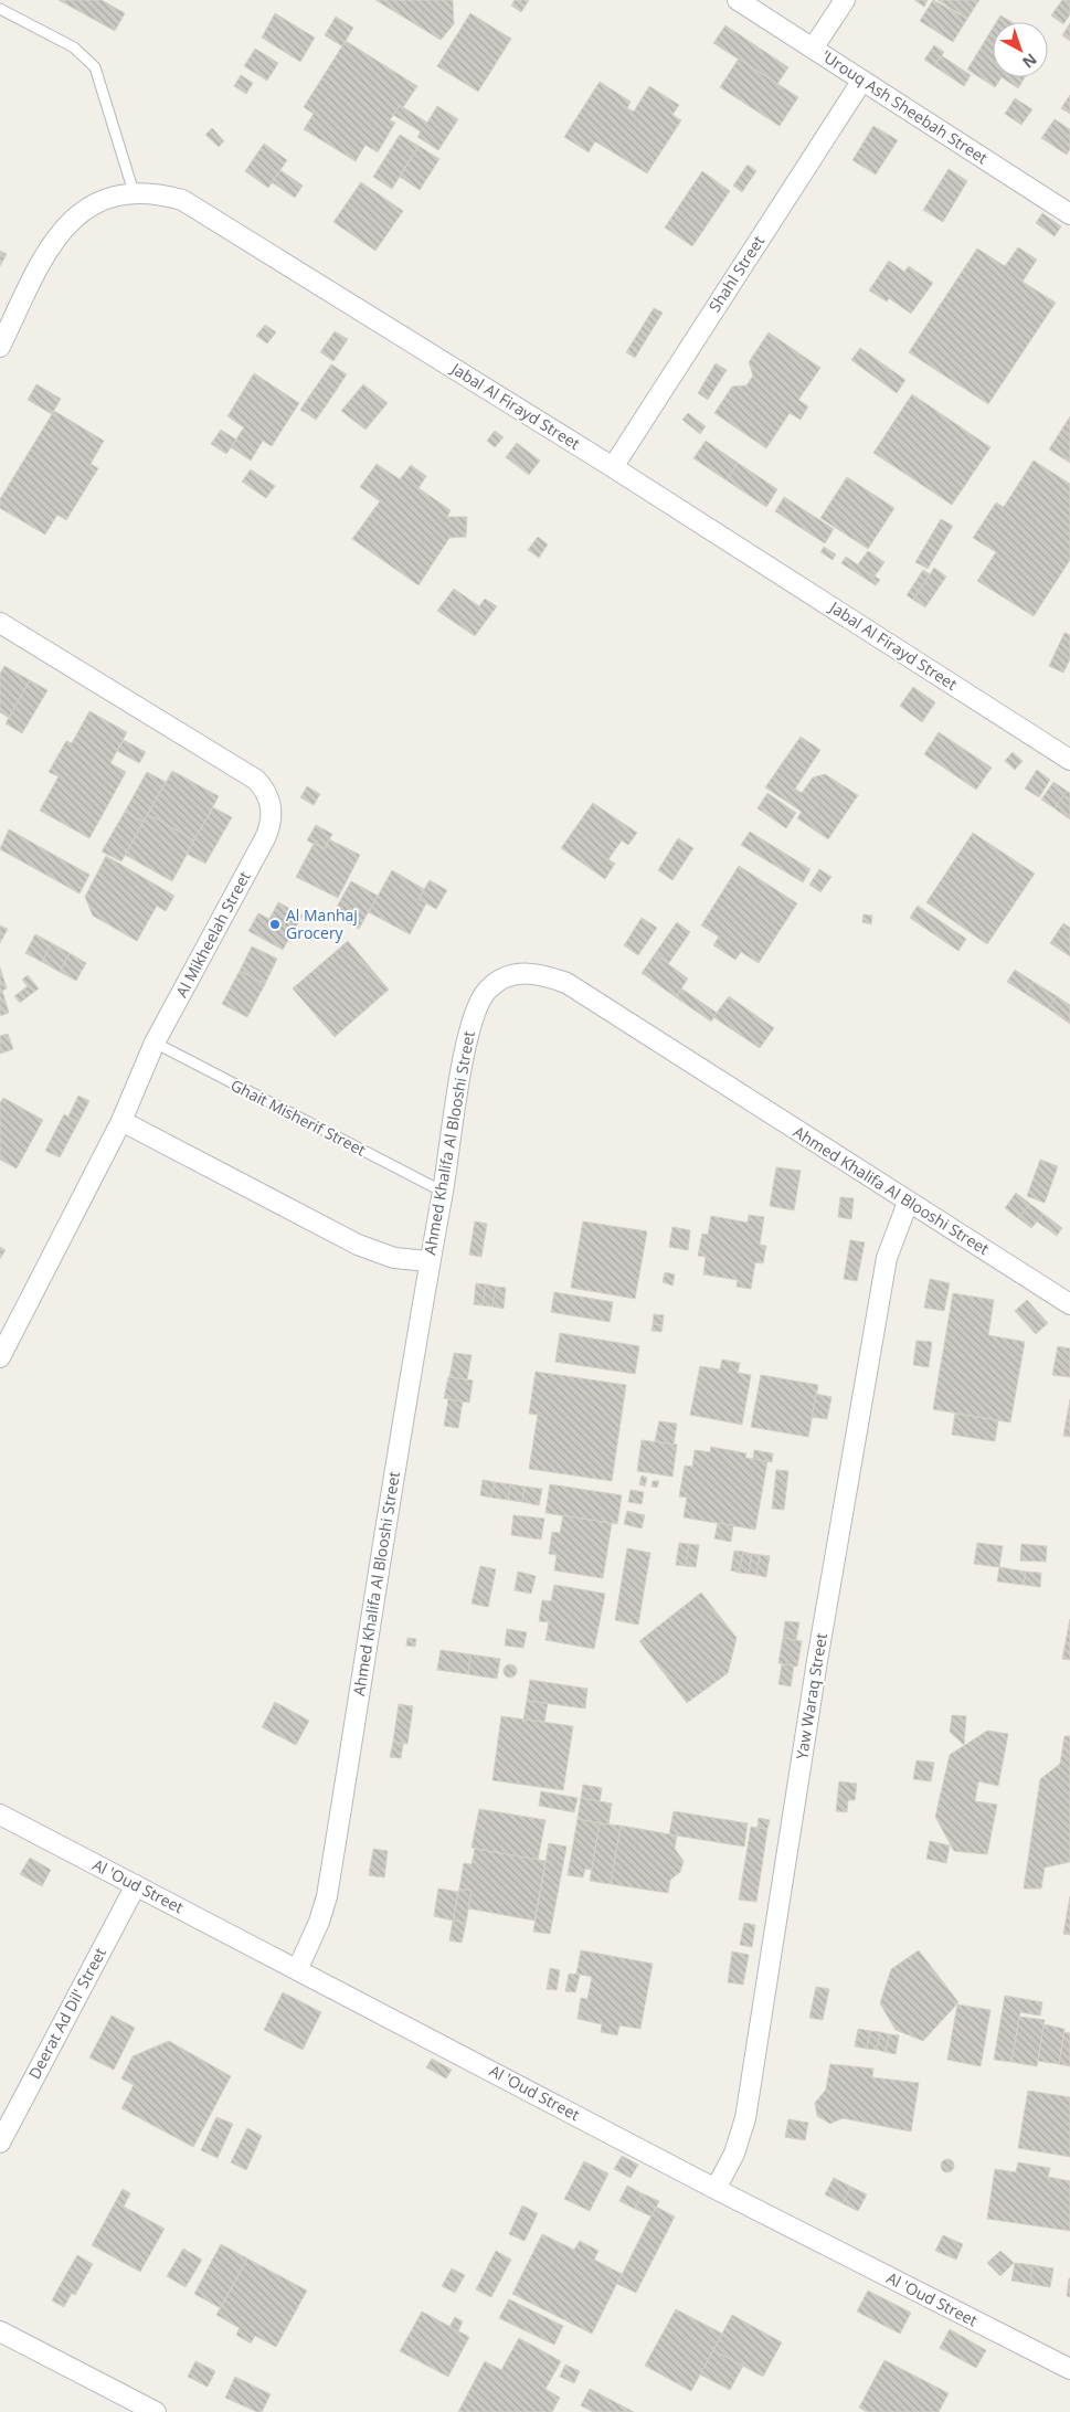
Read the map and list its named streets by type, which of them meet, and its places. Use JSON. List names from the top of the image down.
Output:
{
  "streets": {
    "street": [
      "'Urouq Ash Sheebah Street",
      "Shahl Street",
      "Jabal Al Firayd Street",
      "Al Mikheelah Street",
      "Ahmed Khalifa Al Blooshi Street",
      "Yaw Waraq Street",
      "Al 'Oud Street",
      "Deerat Ad Dil' Street"
    ],
    "lane": ["Ghait Misherif Street"]
  },
  "crossings": [
    ["'Urouq Ash Sheebah Street", "Shahl Street"],
    ["Shahl Street", "Jabal Al Firayd Street"],
    ["Al Mikheelah Street", "Ghait Misherif Street"],
    ["Ghait Misherif Street", "Ahmed Khalifa Al Blooshi Street"],
    ["Ahmed Khalifa Al Blooshi Street", "Yaw Waraq Street"],
    ["Ahmed Khalifa Al Blooshi Street", "Al 'Oud Street"],
    ["Yaw Waraq Street", "Al 'Oud Street"],
    ["Al 'Oud Street", "Deerat Ad Dil' Street"]
  ],
  "places": ["Al Manhaj Grocery"],
  "north": "bottom right"
}
